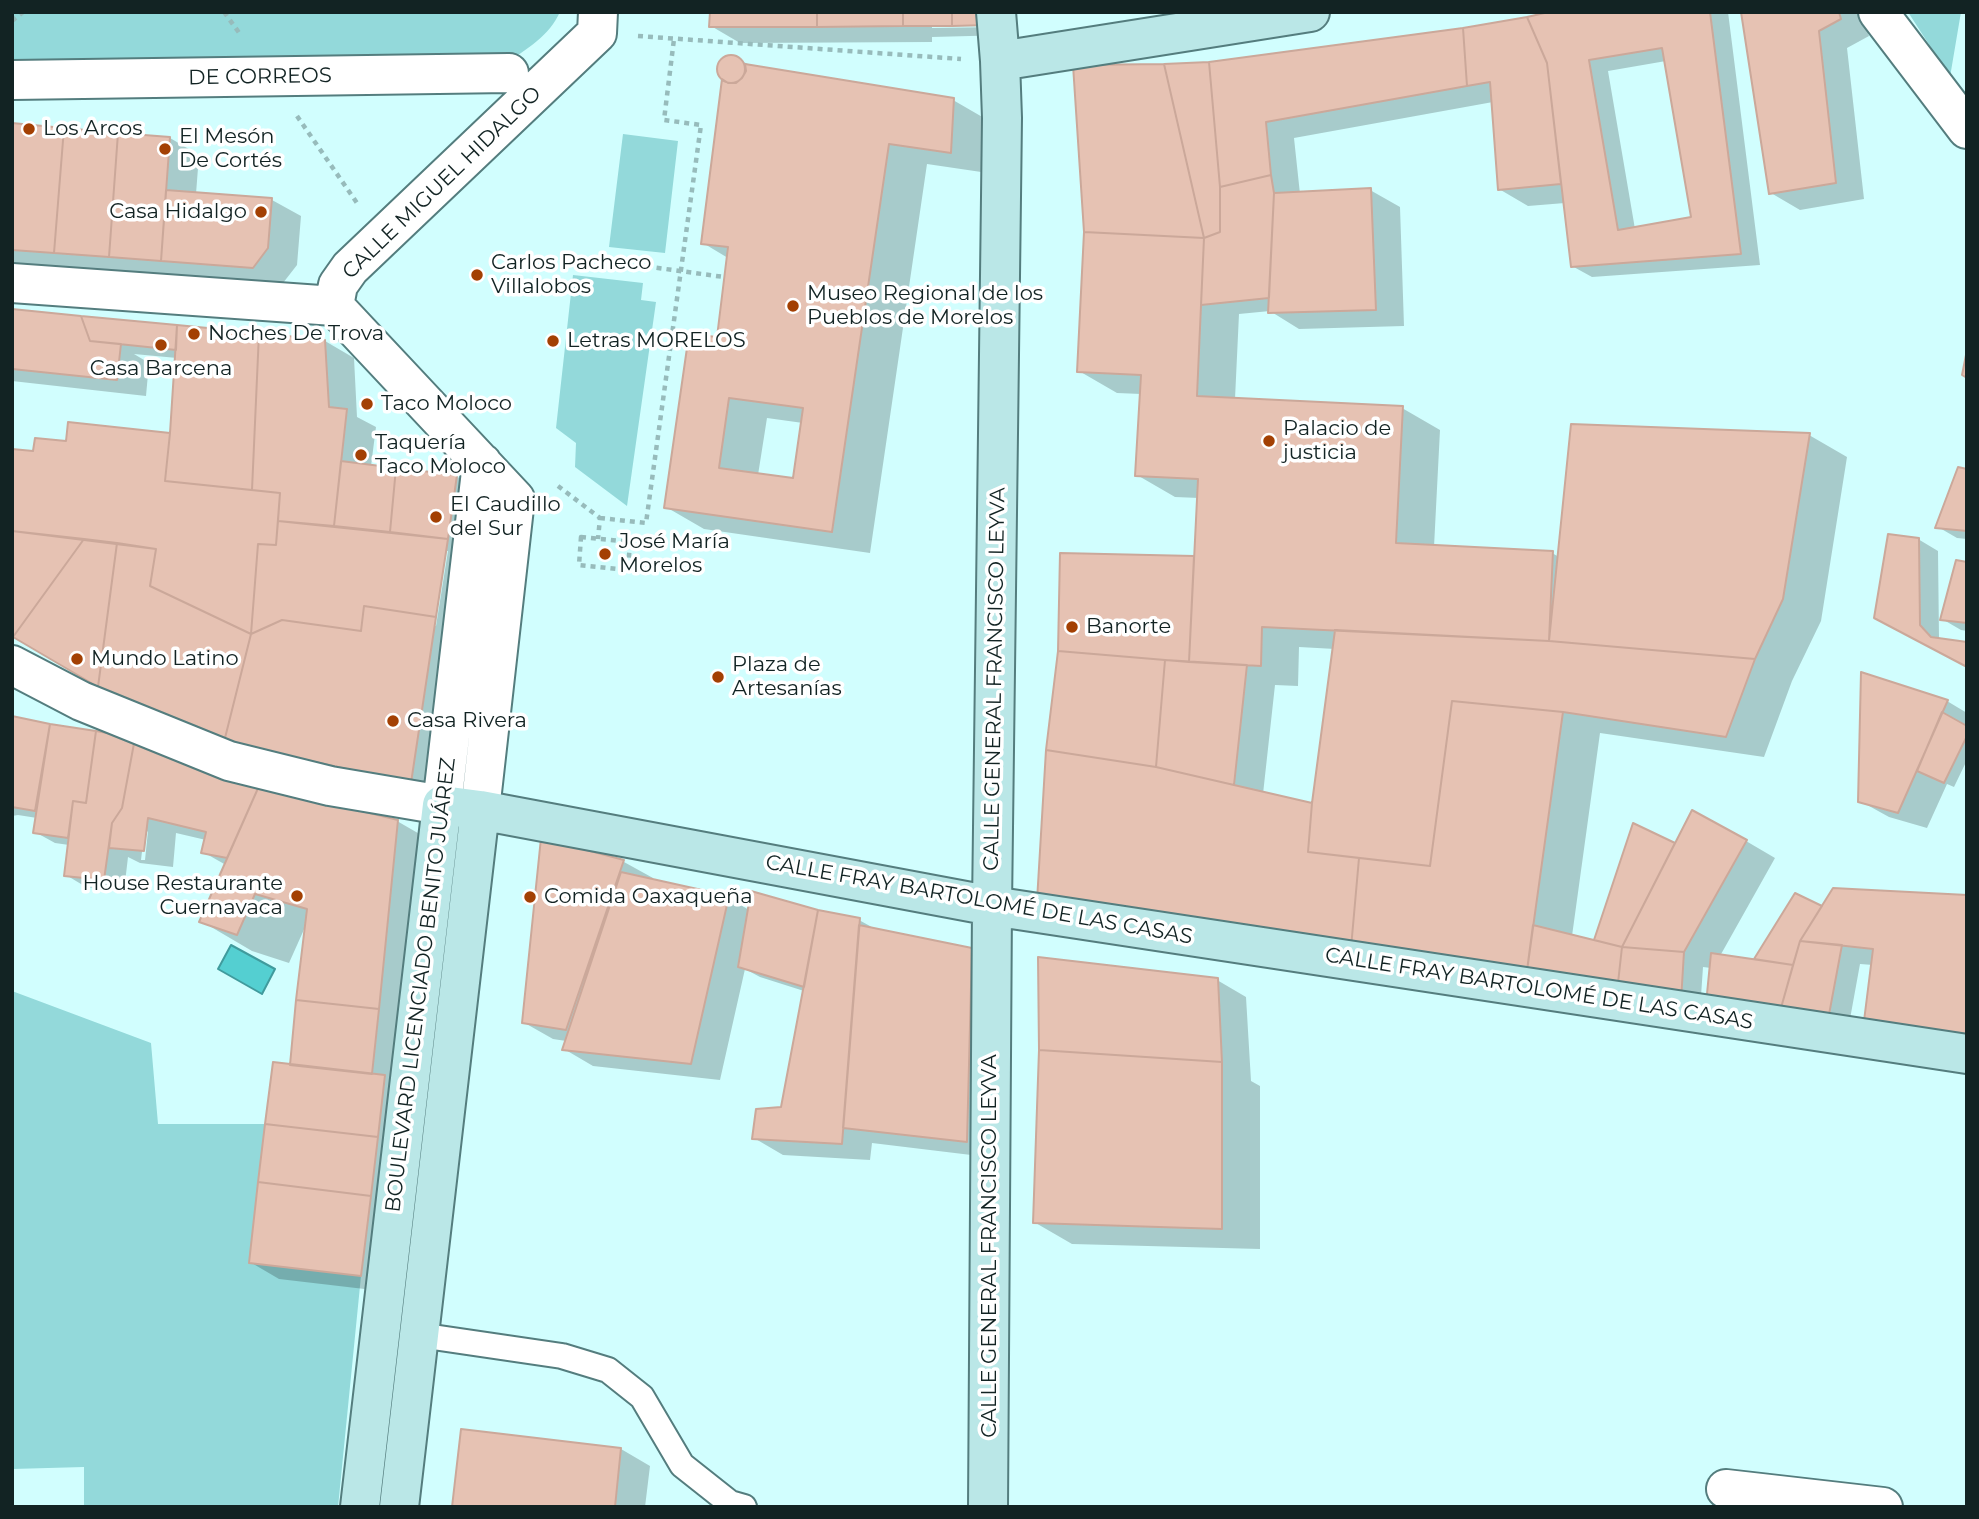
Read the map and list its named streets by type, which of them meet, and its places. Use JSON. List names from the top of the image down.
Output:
{
  "streets": {
    "street": [
      "DE CORREOS",
      "CALLE MIGUEL HIDALGO",
      "CALLE GENERAL FRANCISCO LEYVA",
      "CALLE FRAY BARTOLOMÉ DE LAS CASAS",
      "BOULEVARD LICENCIADO BENITO JUÁREZ"
    ]
  },
  "crossings": [
    ["CALLE GENERAL FRANCISCO LEYVA", "CALLE FRAY BARTOLOMÉ DE LAS CASAS"],
    ["CALLE FRAY BARTOLOMÉ DE LAS CASAS", "BOULEVARD LICENCIADO BENITO JUÁREZ"]
  ],
  "places": [
    "Los Arcos",
    "El Mesón De Cortés",
    "Casa Hidalgo",
    "Carlos Pacheco Villalobos",
    "Museo Regional de los Pueblos de Morelos",
    "Noches De Trova",
    "Letras MORELOS",
    "Casa Barcena",
    "Taco Moloco",
    "Palacio de justicia",
    "Taquería Taco Moloco",
    "El Caudillo del Sur",
    "José María Morelos",
    "Banorte",
    "Mundo Latino",
    "Plaza de Artesanías",
    "Casa Rivera",
    "House Restaurante Cuernavaca",
    "Comida Oaxaqueña"
  ]
}
